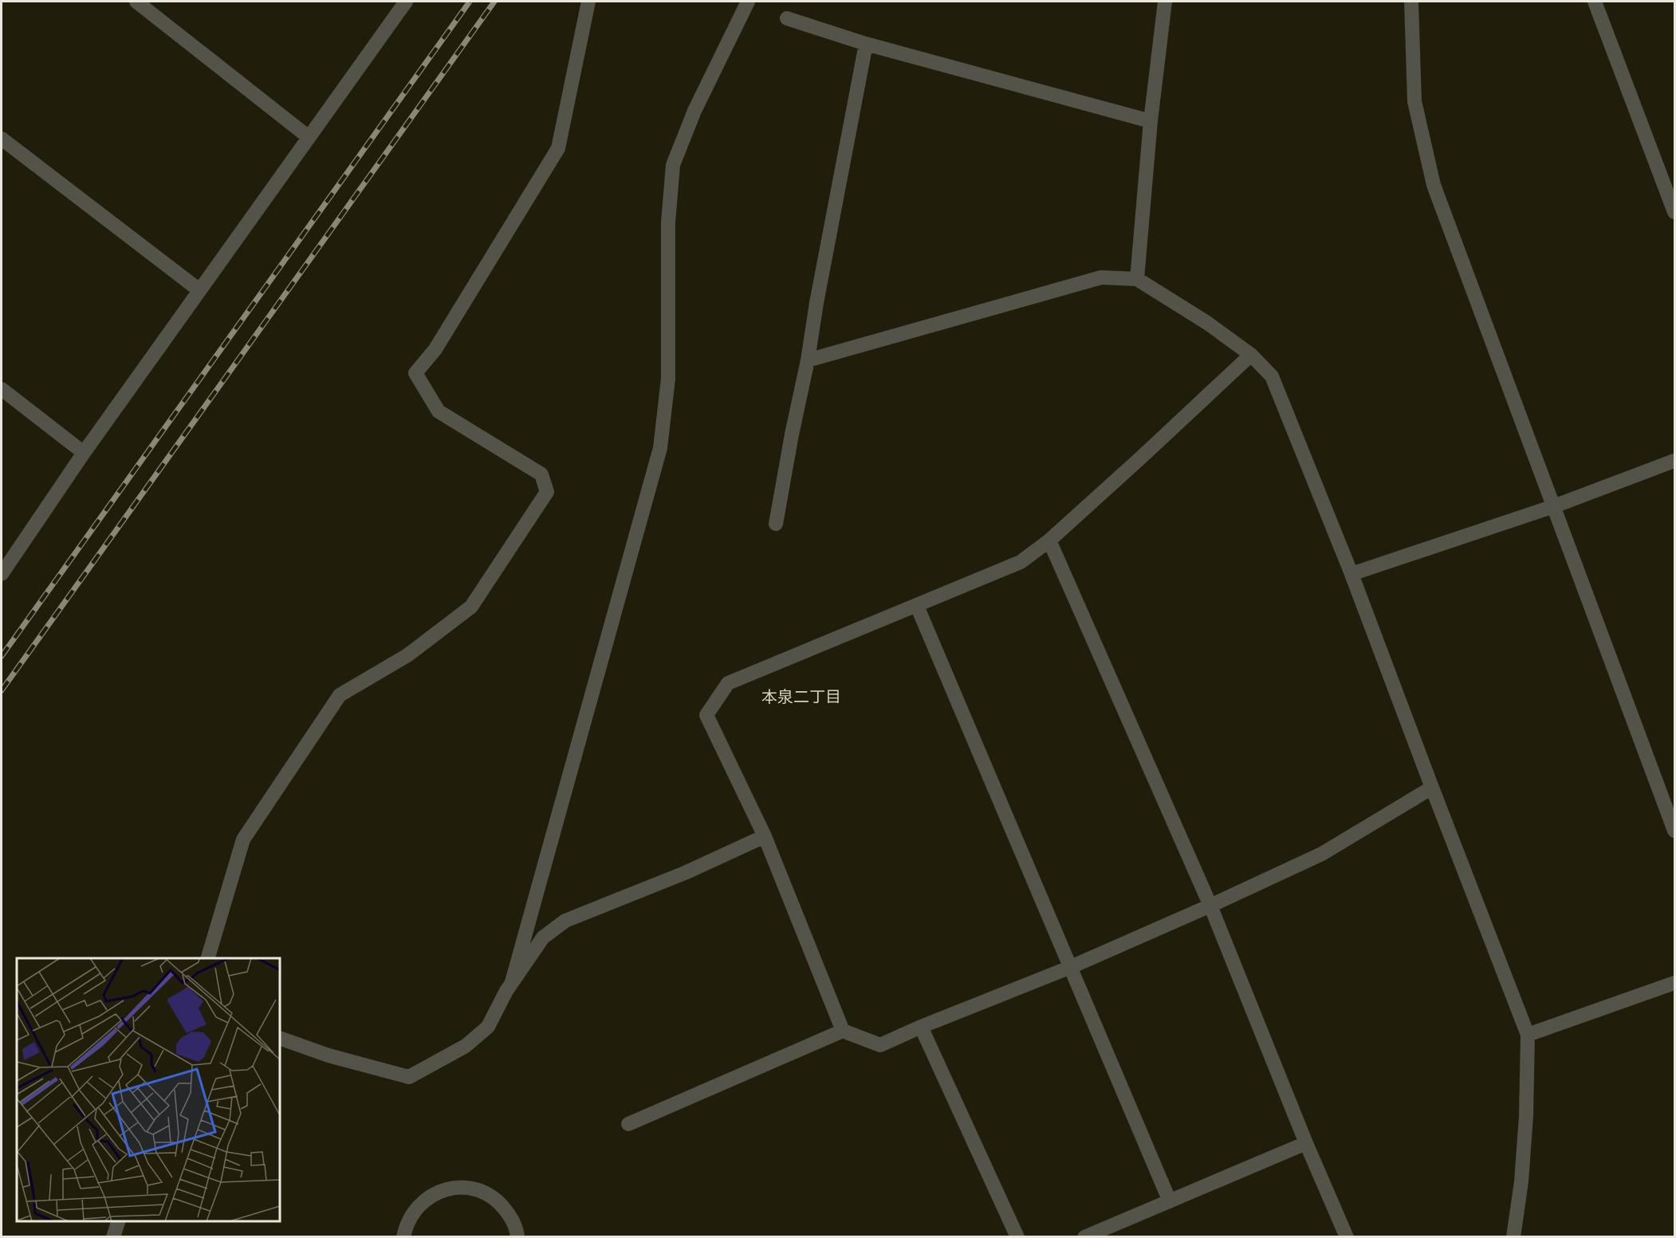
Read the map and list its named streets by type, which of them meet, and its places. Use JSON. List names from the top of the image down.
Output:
{
  "districts": ["本泉二丁目"]
}
